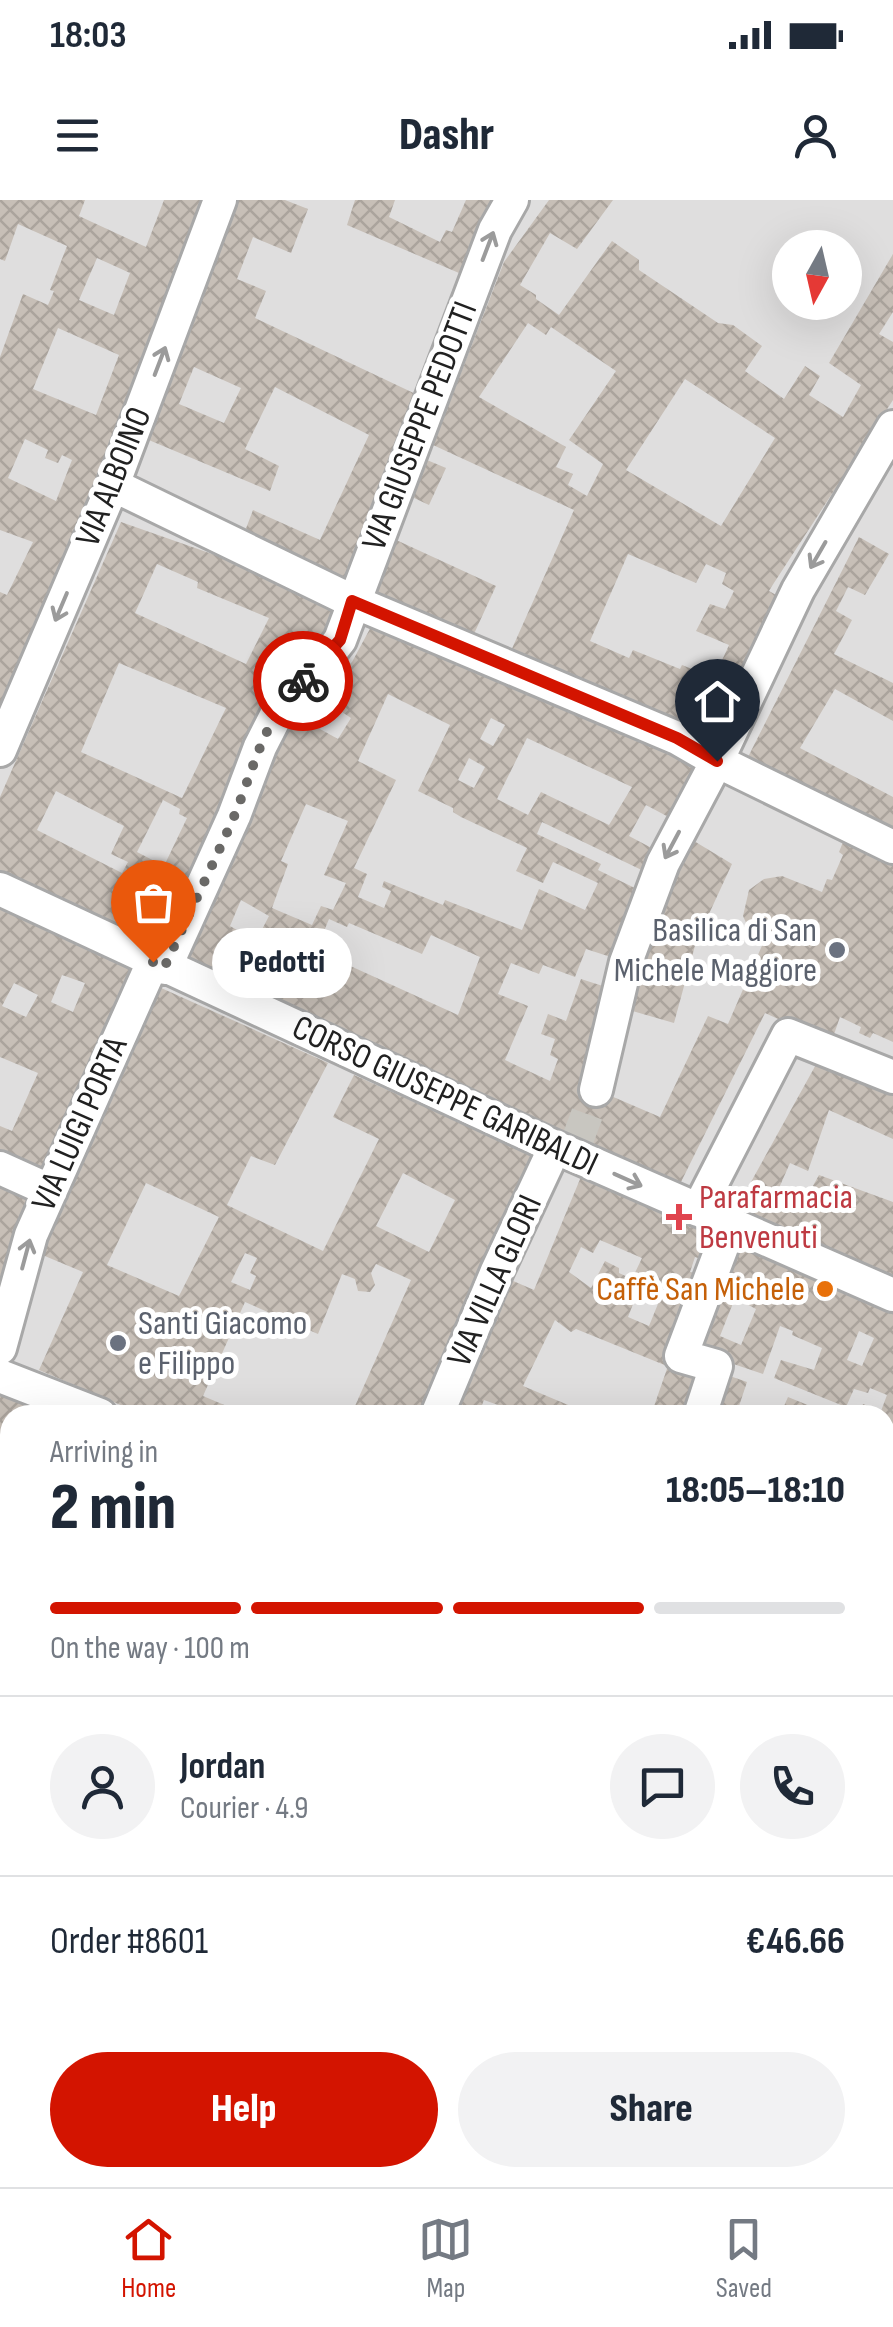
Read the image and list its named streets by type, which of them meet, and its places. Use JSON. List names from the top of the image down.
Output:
{
  "streets": {
    "street": [
      "VIA GIUSEPPE PEDOTTI",
      "VIA ALBOINO",
      "CORSO GIUSEPPE GARIBALDI",
      "VIA LUIGI PORTA",
      "VIA VILLA GLORI"
    ]
  },
  "crossings": [
    ["VIA GIUSEPPE PEDOTTI", "CORSO GIUSEPPE GARIBALDI"],
    ["VIA GIUSEPPE PEDOTTI", "VIA LUIGI PORTA"],
    ["CORSO GIUSEPPE GARIBALDI", "VIA LUIGI PORTA"],
    ["CORSO GIUSEPPE GARIBALDI", "VIA VILLA GLORI"]
  ],
  "one_way": ["VIA GIUSEPPE PEDOTTI", "VIA LUIGI PORTA"],
  "places": {
    "other": [
      "Basilica di San Michele Maggiore",
      "Pedotti",
      "Caffè San Michele",
      "Santi Giacomo e Filippo"
    ],
    "health": ["Parafarmacia Benvenuti"]
  },
  "north": "bottom",
  "page": {
    "status": "18:03",
    "header": "Dashr",
    "bubble": "Pedotti",
    "heading": ["2 min", "Arriving in", "18:05–18:10"],
    "panel": [
      "Jordan",
      "Courier · 4.9",
      "Order #8601",
      "€46.66"
    ],
    "bar": "On the way · 100 m",
    "buttons": ["Help", "Share"],
    "tabs": ["Home", "Map", "Saved"]
  }
}
